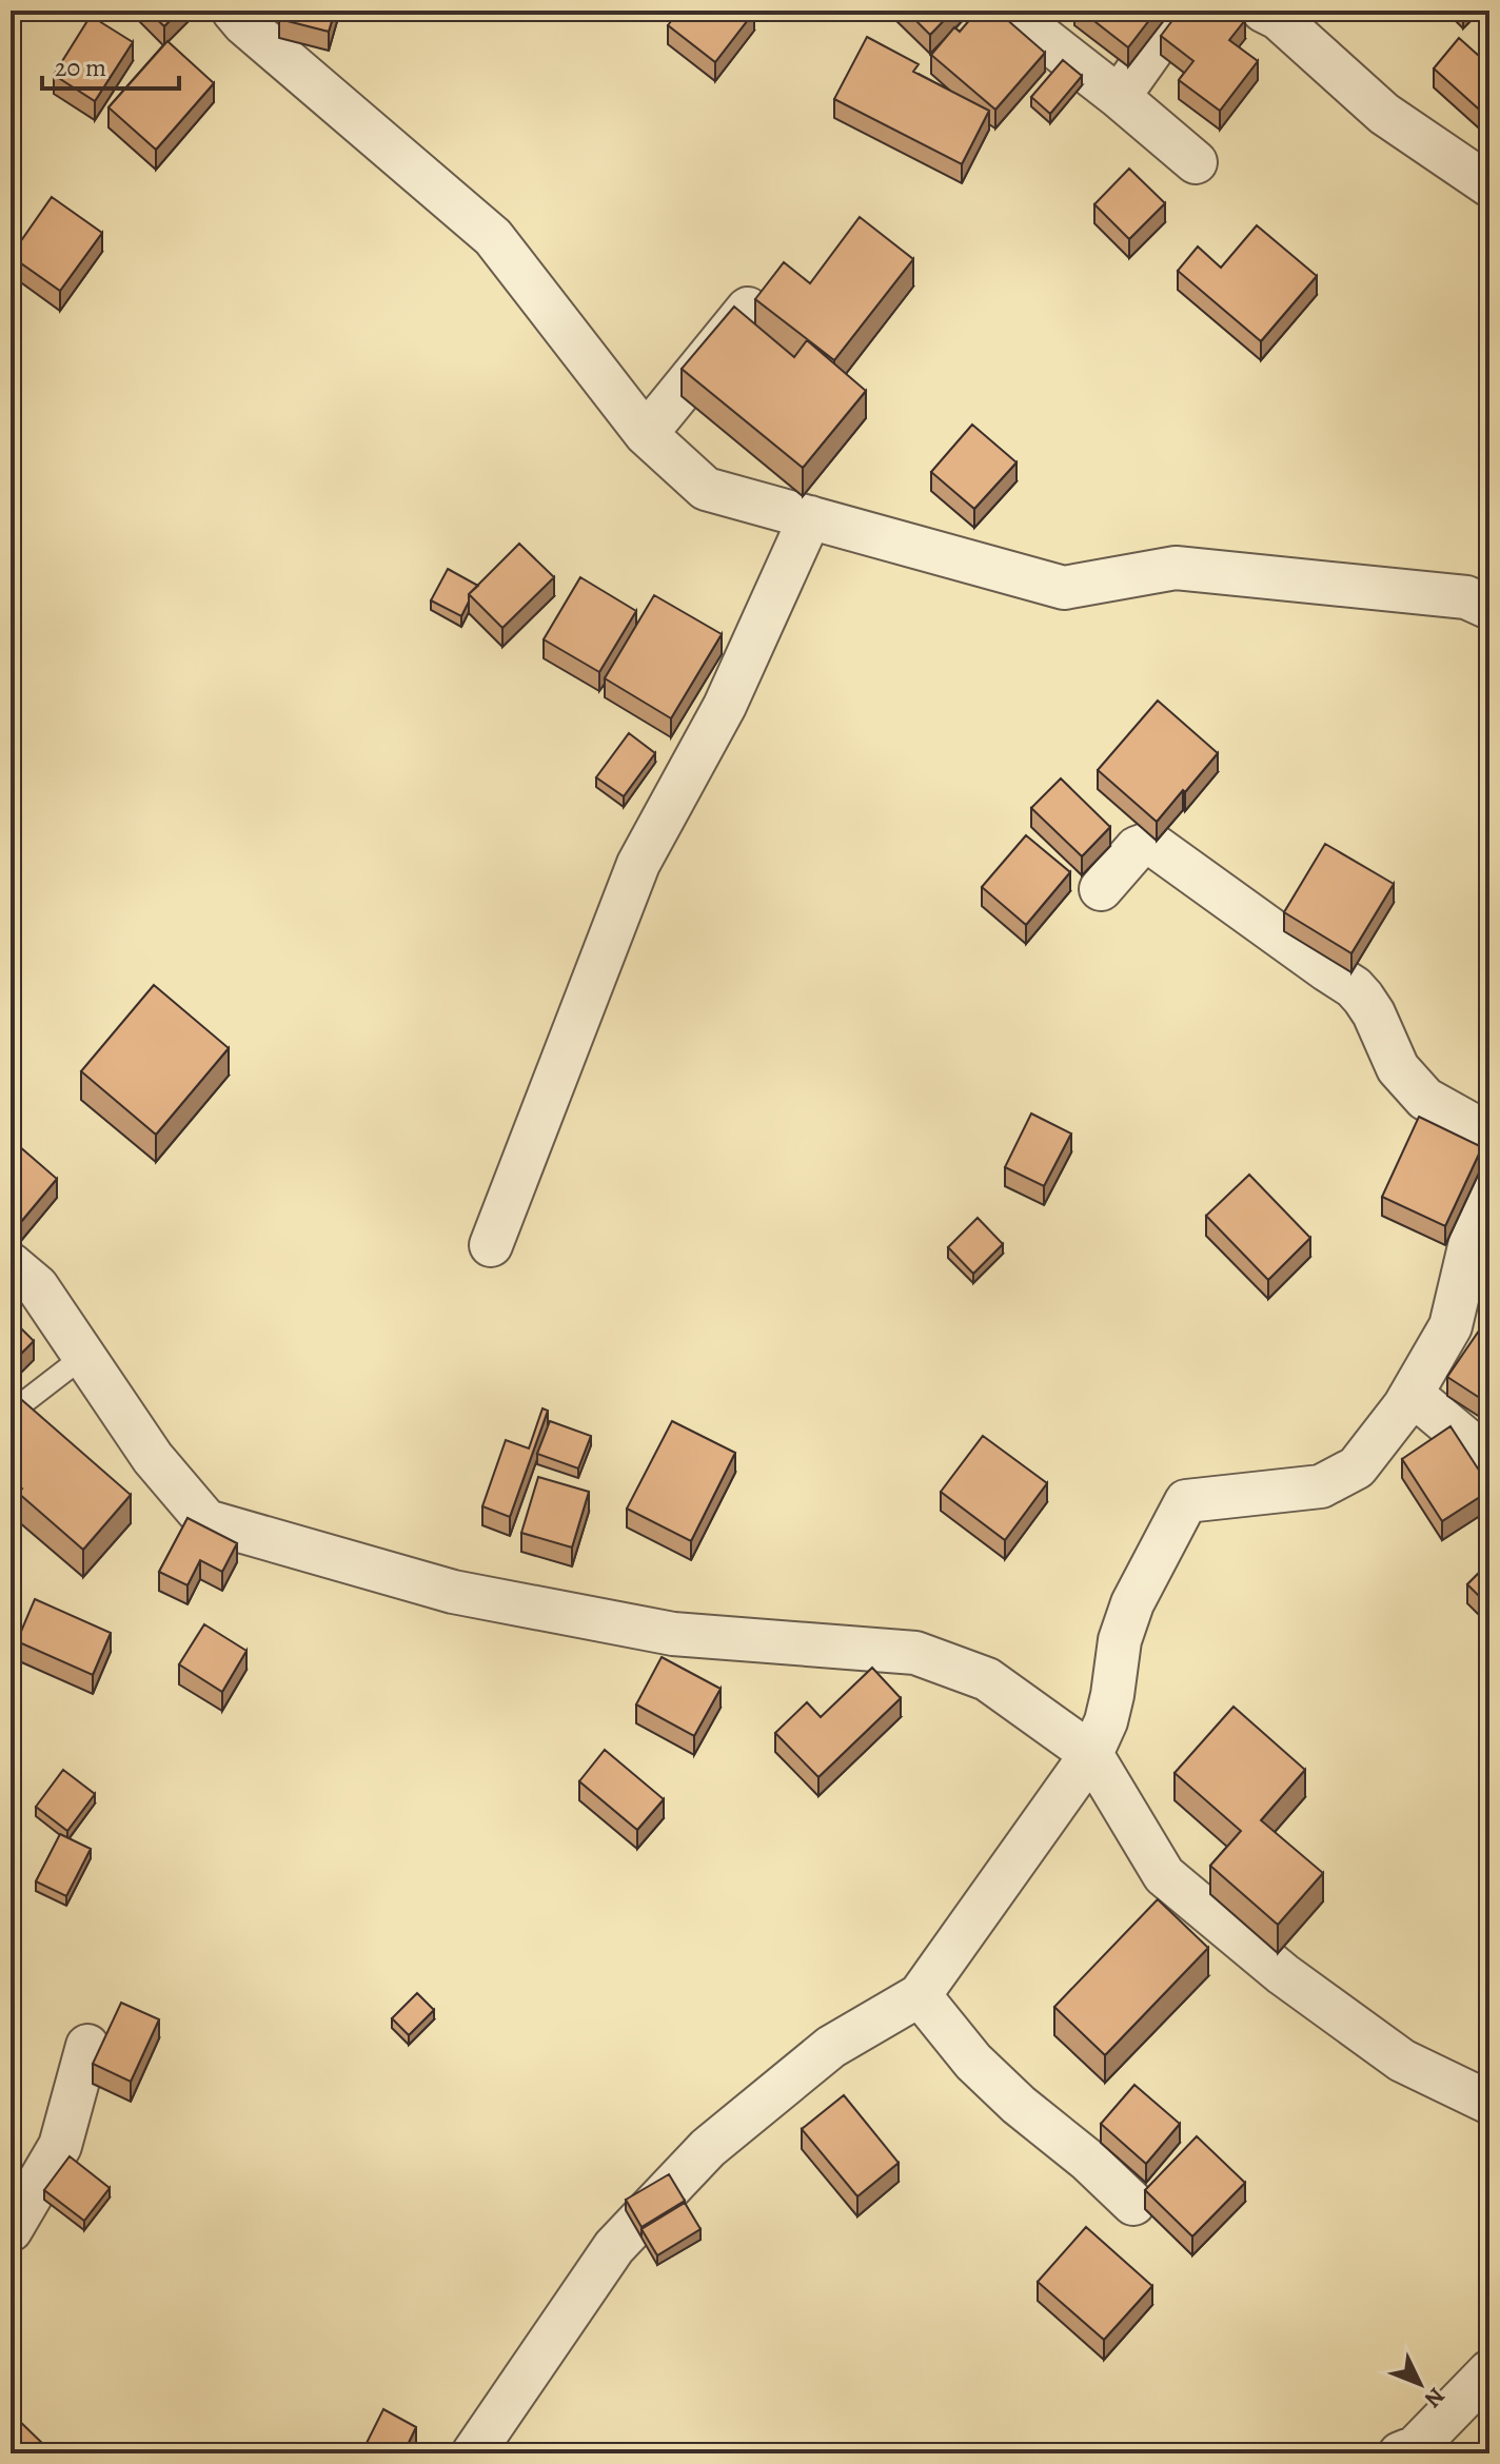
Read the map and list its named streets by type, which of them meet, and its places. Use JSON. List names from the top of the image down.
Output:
{
  "scale_bar": "20 m",
  "north": "bottom right"
}
